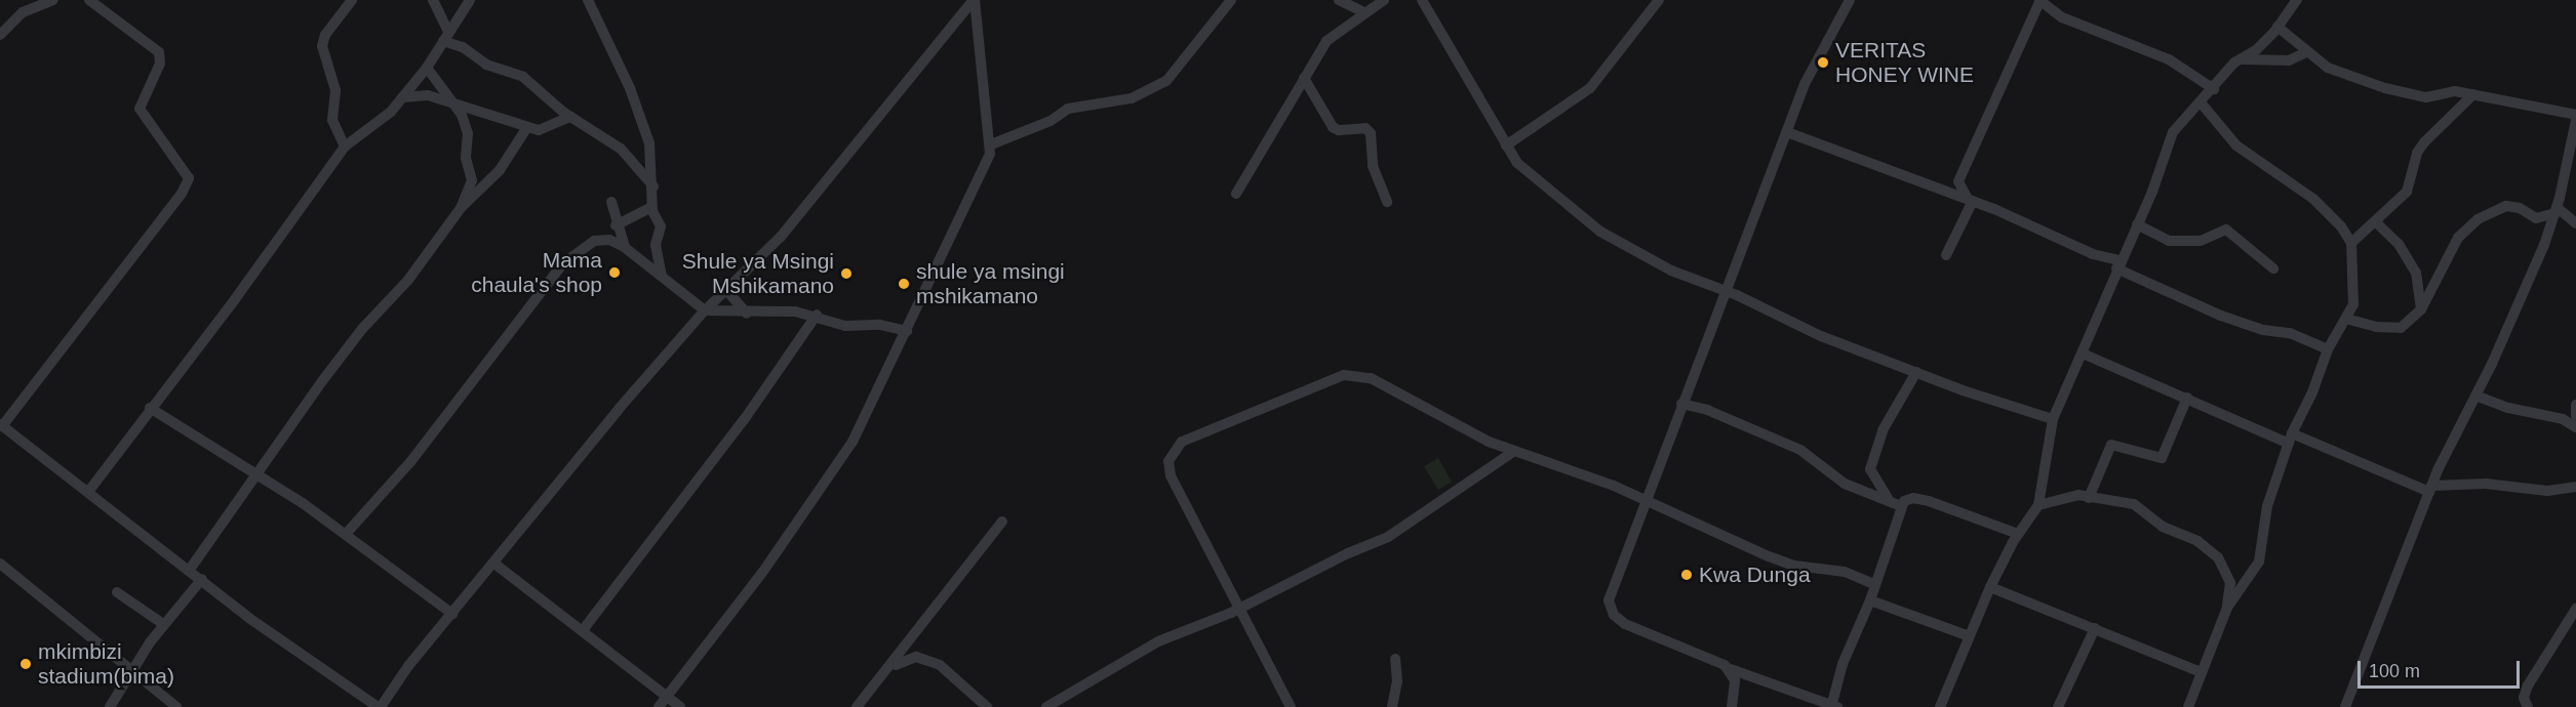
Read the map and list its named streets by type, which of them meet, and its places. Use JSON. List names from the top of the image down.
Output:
{
  "places": [
    "VERITAS HONEY WINE",
    "Mama chaula's shop",
    "Shule ya Msingi Mshikamano",
    "shule ya msingi mshikamano",
    "Kwa Dunga",
    "mkimbizi stadium(bima)"
  ],
  "scale_bar": "100 m"
}
